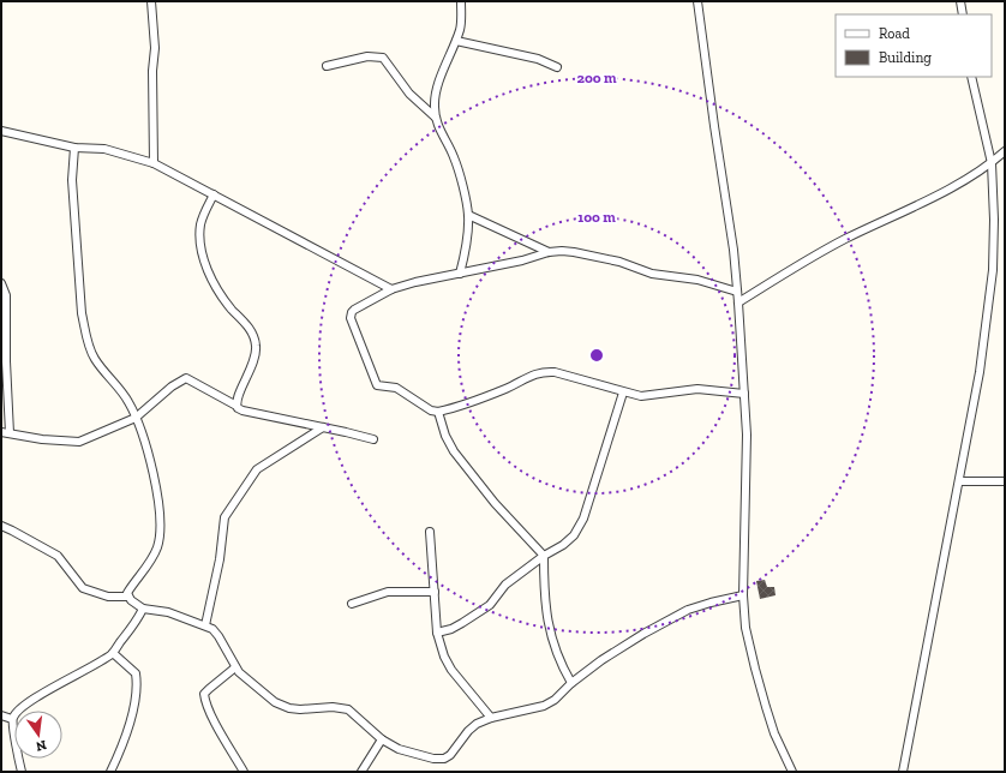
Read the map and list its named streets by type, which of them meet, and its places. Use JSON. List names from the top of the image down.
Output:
{
  "legend": ["Road", "Building"],
  "north": "bottom",
  "rings": ["200 m", "100 m"]
}
